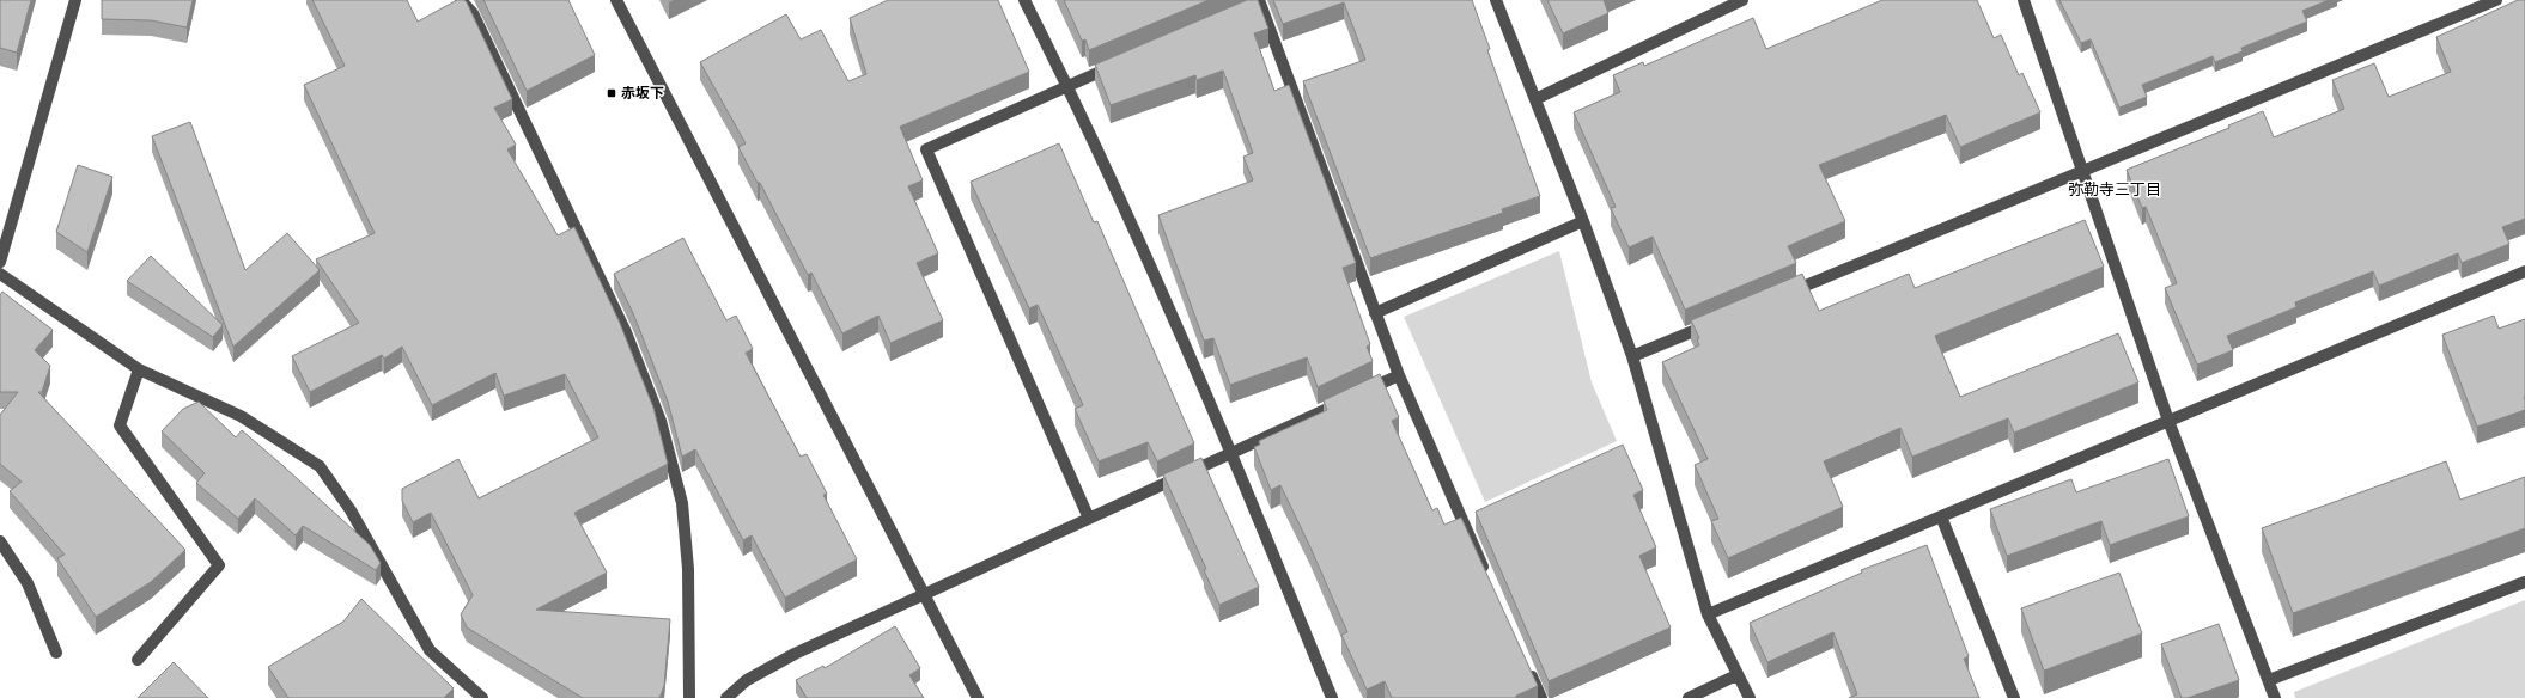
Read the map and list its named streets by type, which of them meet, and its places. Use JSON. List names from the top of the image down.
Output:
{
  "districts": ["弥勒寺三丁目"],
  "places": {
    "transit": ["赤坂下"]
  }
}
